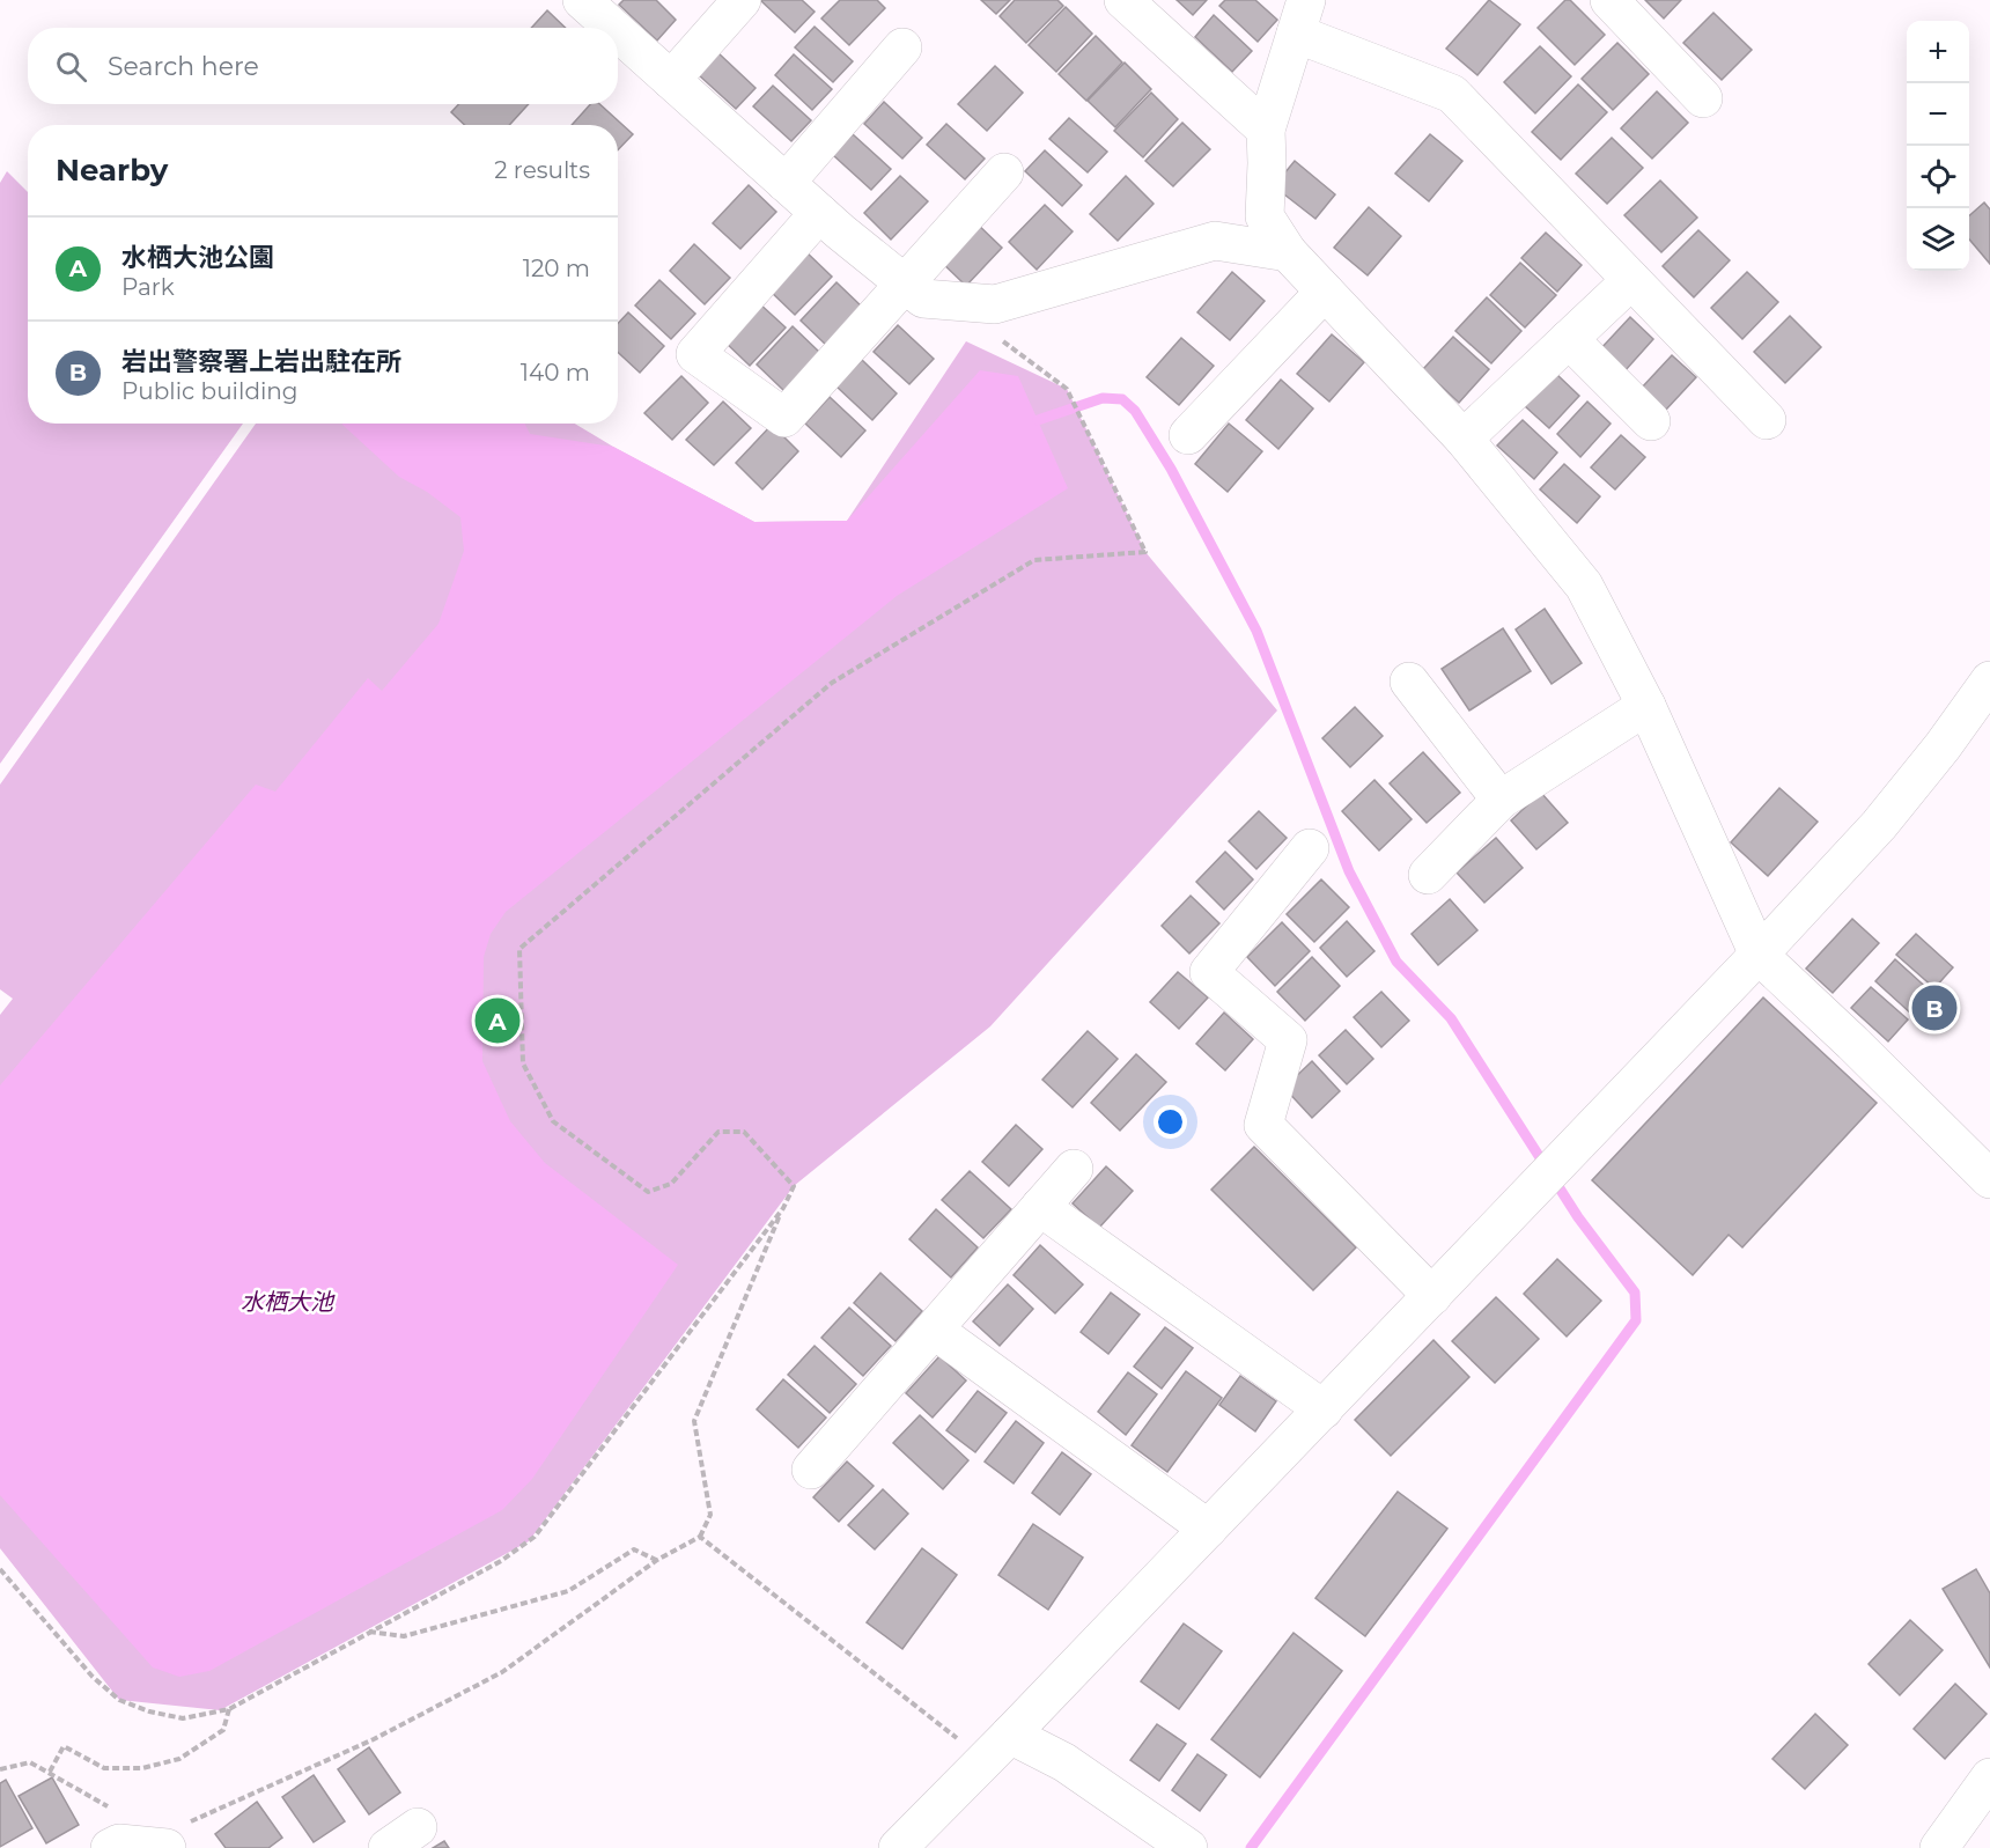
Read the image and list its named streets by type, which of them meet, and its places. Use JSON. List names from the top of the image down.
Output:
{
  "water": ["水栖大池"],
  "page": {
    "map_buttons": ["+", "−"],
    "search": "Search here",
    "heading": ["Nearby", "2 results"],
    "list": [
      {
        "mark": "A",
        "name": "水栖大池公園",
        "note": "Park",
        "value": "120 m"
      },
      {
        "mark": "B",
        "name": "岩出警察署上岩出駐在所",
        "note": "Public building",
        "value": "140 m"
      }
    ],
    "pins": ["B", "A"]
  }
}
